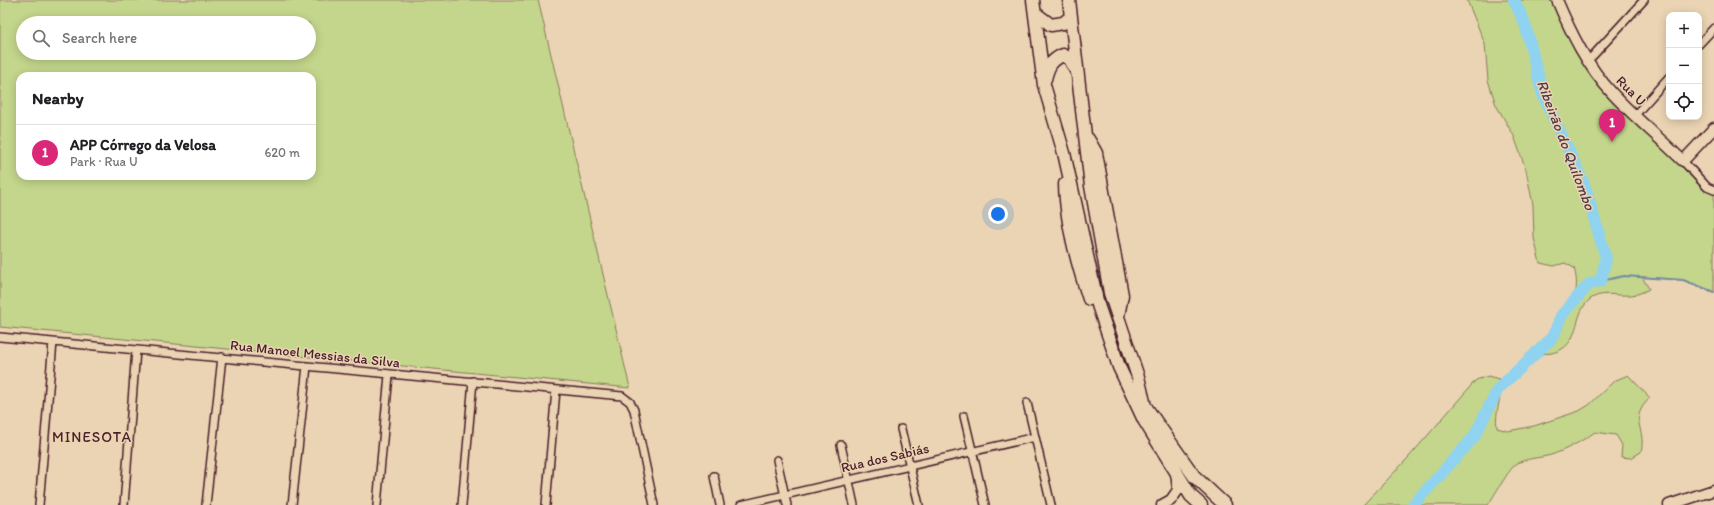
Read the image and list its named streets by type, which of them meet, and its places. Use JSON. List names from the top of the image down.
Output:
{
  "streets": {
    "street": ["Rua U", "Rua Manoel Messias da Silva", "Rua dos Sabiás"]
  },
  "districts": ["MINESOTA"],
  "water": ["Ribeirão do Quilombo"],
  "page": {
    "map_buttons": ["+", "−"],
    "search": "Search here",
    "heading": "Nearby",
    "pins": "1",
    "list": [
      {
        "mark": "1",
        "name": "APP Córrego da Velosa",
        "note": "Park · Rua U",
        "value": "620 m"
      }
    ]
  }
}
